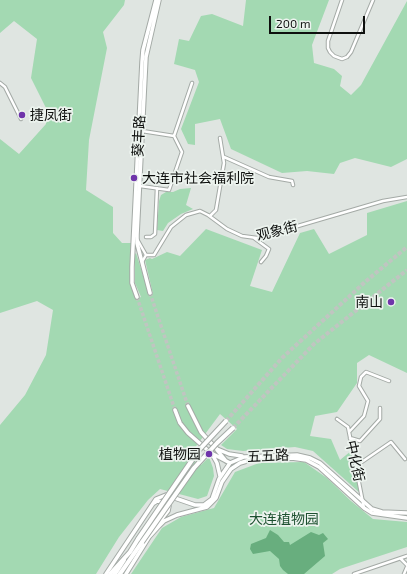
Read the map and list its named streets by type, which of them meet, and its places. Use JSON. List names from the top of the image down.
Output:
{
  "streets": {
    "main road": ["葵丰路", "五五路"],
    "street": ["观象街", "中化街"]
  },
  "crossings": [
    ["五五路", "中化街"]
  ],
  "parks": ["大连植物园"],
  "places": [
    "捷凤街",
    "大连市社会福利院",
    "南山",
    "植物园"
  ],
  "scale_bar": "200 m"
}
